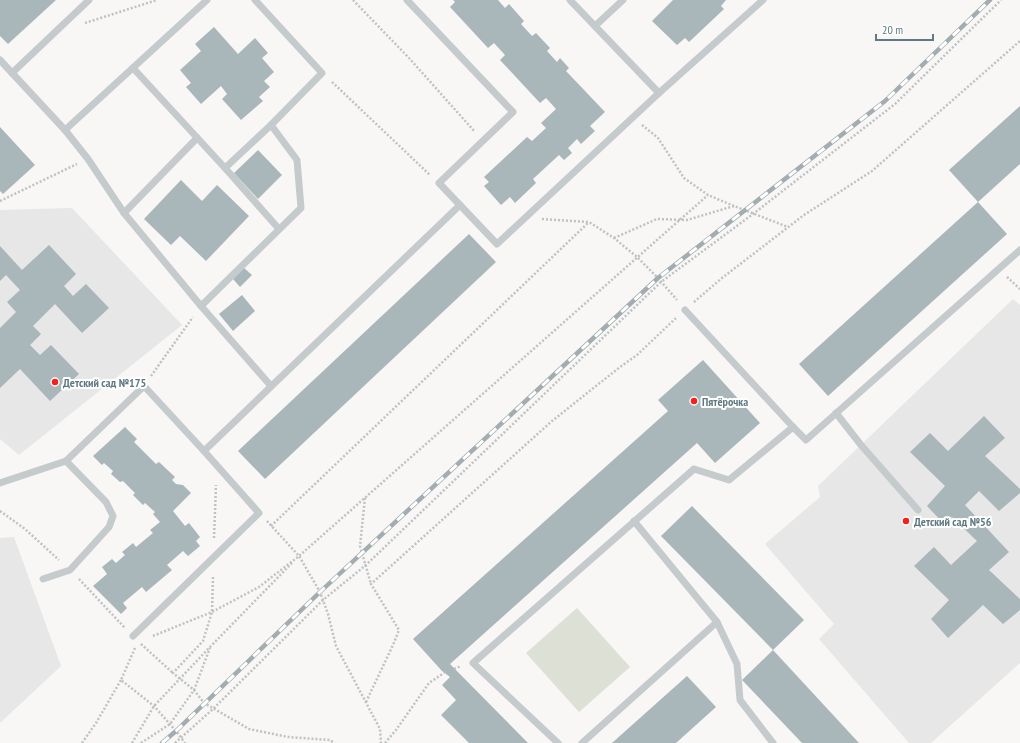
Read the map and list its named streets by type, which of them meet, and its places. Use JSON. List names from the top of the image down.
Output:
{
  "places": ["Детский сад №175", "Пятёрочка", "Детский сад №56"],
  "scale_bar": "20 m"
}
